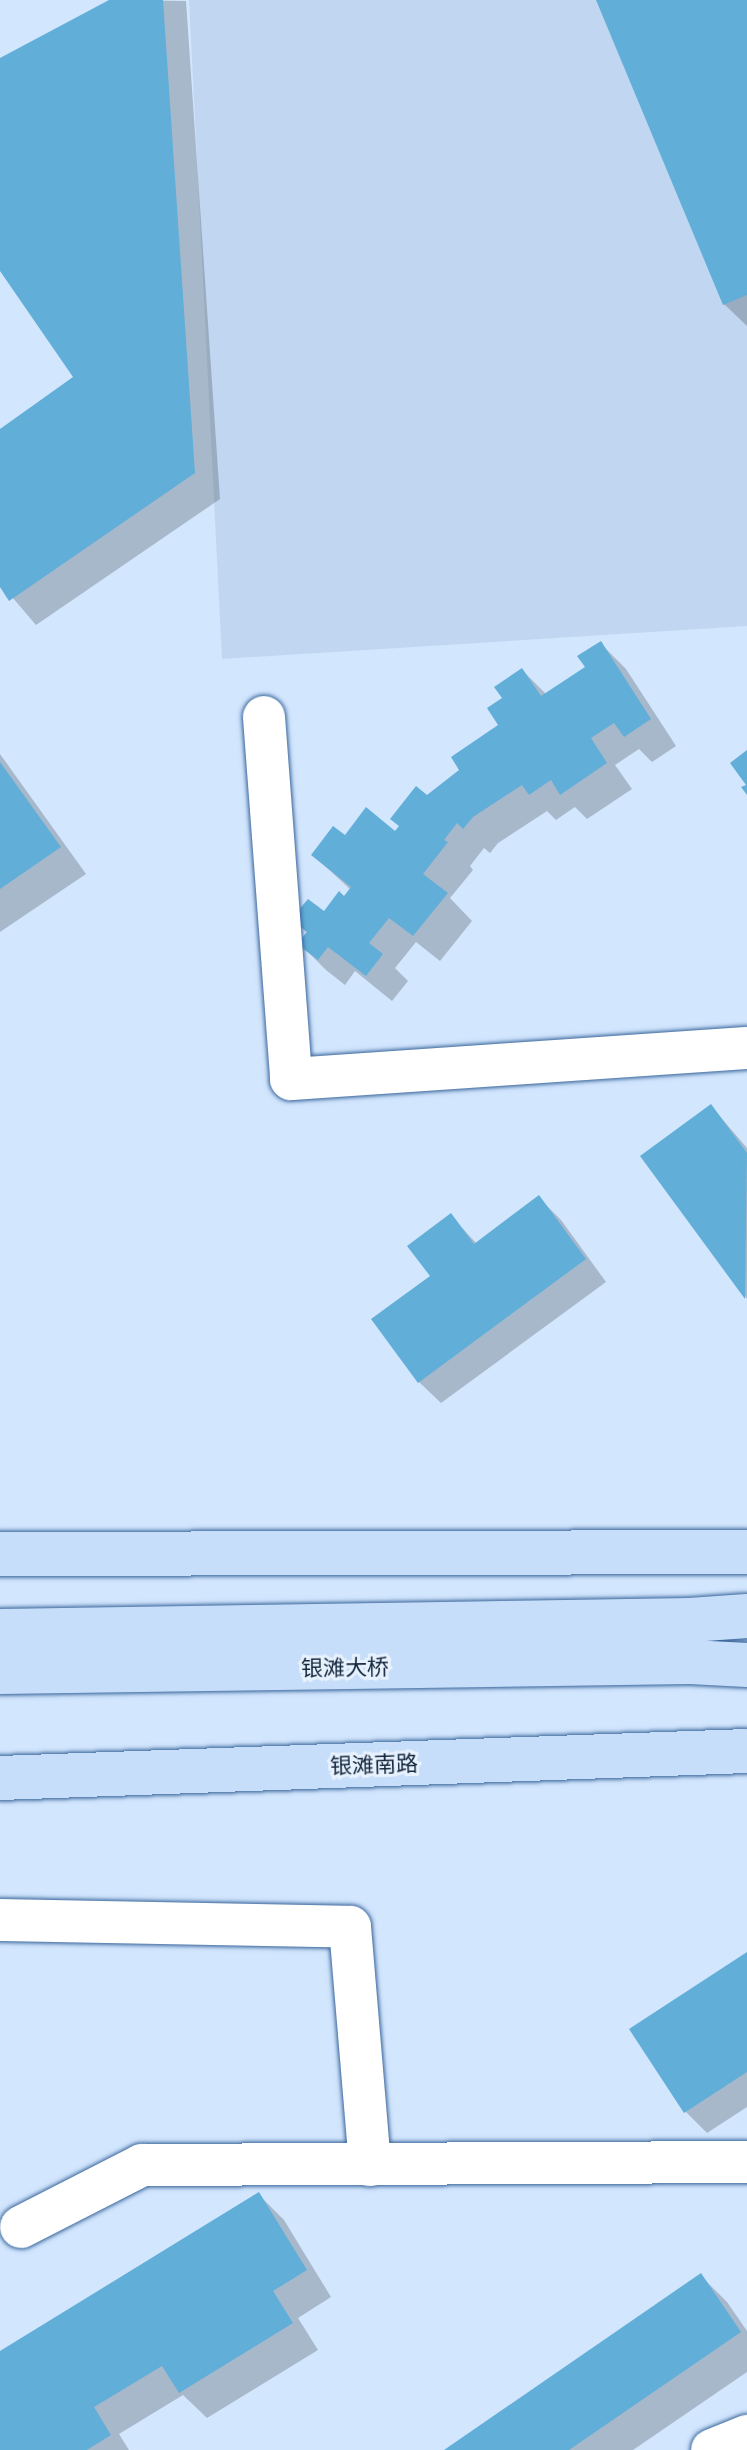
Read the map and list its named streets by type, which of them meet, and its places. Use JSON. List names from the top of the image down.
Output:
{
  "streets": {
    "main road": ["银滩大桥", "银滩南路"]
  }
}
